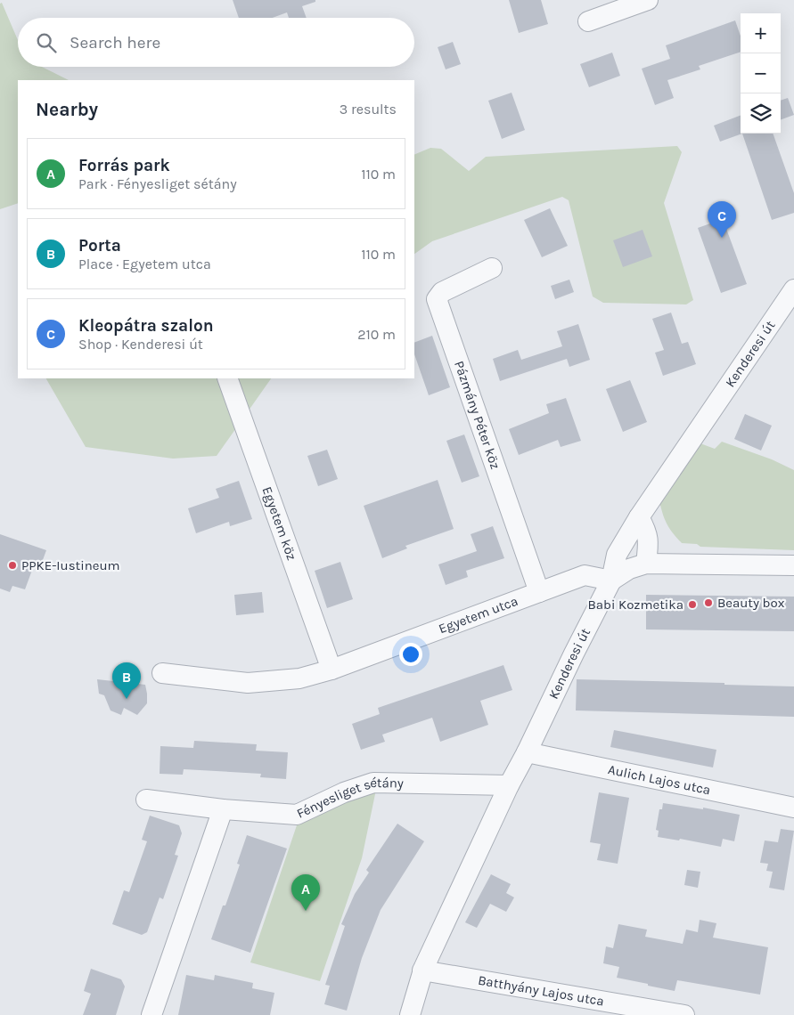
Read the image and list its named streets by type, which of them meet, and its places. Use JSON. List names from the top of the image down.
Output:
{
  "streets": {
    "street": [
      "Kenderesi út",
      "Pázmány Péter köz",
      "Egyetem köz",
      "Egyetem utca",
      "Aulich Lajos utca",
      "Fényesliget sétány",
      "Batthyány Lajos utca"
    ]
  },
  "crossings": [
    ["Kenderesi út", "Egyetem utca"],
    ["Kenderesi út", "Aulich Lajos utca"],
    ["Kenderesi út", "Fényesliget sétány"],
    ["Kenderesi út", "Batthyány Lajos utca"],
    ["Pázmány Péter köz", "Egyetem utca"],
    ["Egyetem köz", "Egyetem utca"]
  ],
  "places": ["PPKE-Iustineum", "Beauty box", "Babi Kozmetika"],
  "page": {
    "map_buttons": ["+", "−"],
    "search": "Search here",
    "heading": ["Nearby", "3 results"],
    "list": [
      {
        "mark": "A",
        "name": "Forrás park",
        "note": "Park · Fényesliget sétány",
        "value": "110 m"
      },
      {
        "mark": "B",
        "name": "Porta",
        "note": "Place · Egyetem utca",
        "value": "110 m"
      },
      {
        "mark": "C",
        "name": "Kleopátra szalon",
        "note": "Shop · Kenderesi út",
        "value": "210 m"
      }
    ],
    "pins": ["C", "B", "A"]
  }
}
